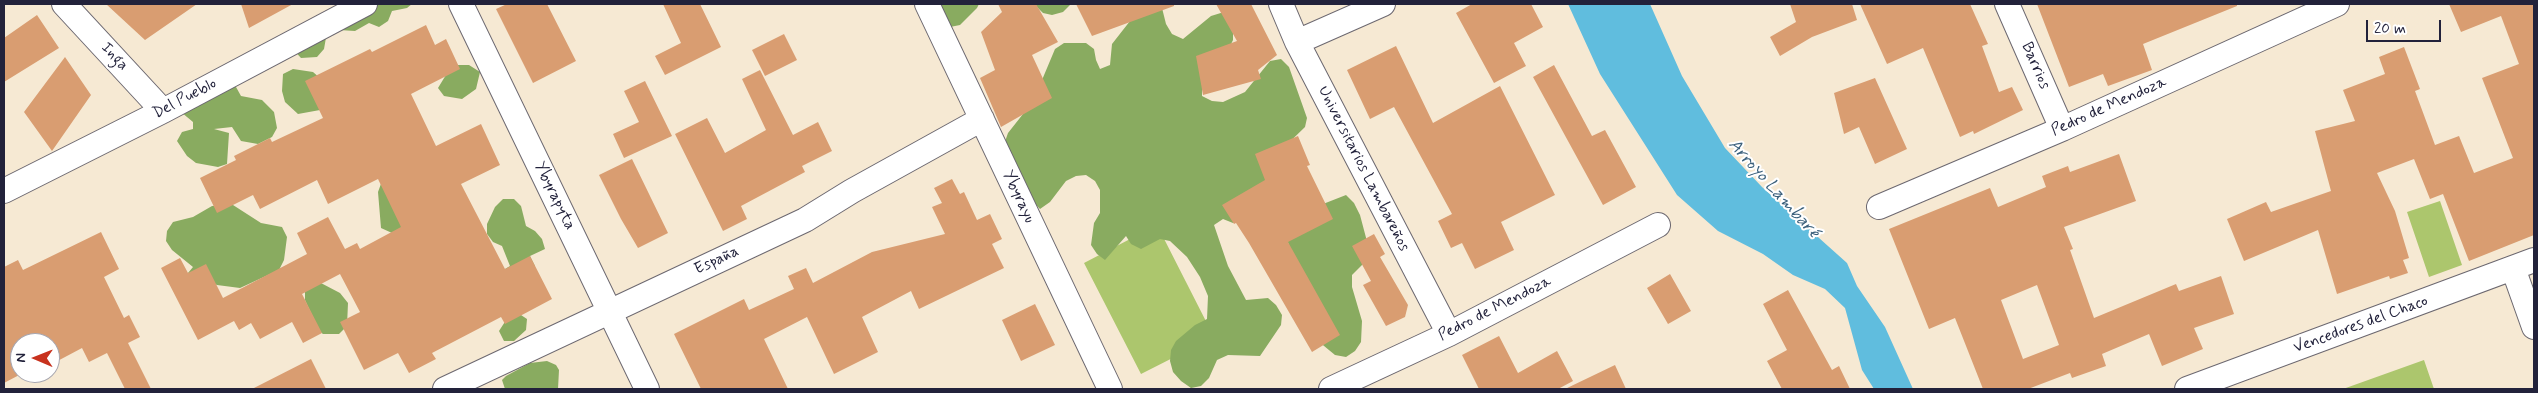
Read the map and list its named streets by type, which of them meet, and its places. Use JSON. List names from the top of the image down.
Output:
{
  "streets": {
    "street": [
      "Inga",
      "Barrios",
      "Del Pueblo",
      "Pedro de Mendoza",
      "Universitarios Lambareños",
      "Ybyrapyta",
      "Ybyrayu",
      "España",
      "Vencedores del Chaco"
    ]
  },
  "crossings": [
    ["Inga", "Del Pueblo"],
    ["Barrios", "Pedro de Mendoza"],
    ["Pedro de Mendoza", "Universitarios Lambareños"],
    ["Ybyrapyta", "España"],
    ["Ybyrayu", "España"]
  ],
  "water": ["Arroyo Lambaré"],
  "scale_bar": "20 m",
  "north": "left"
}
